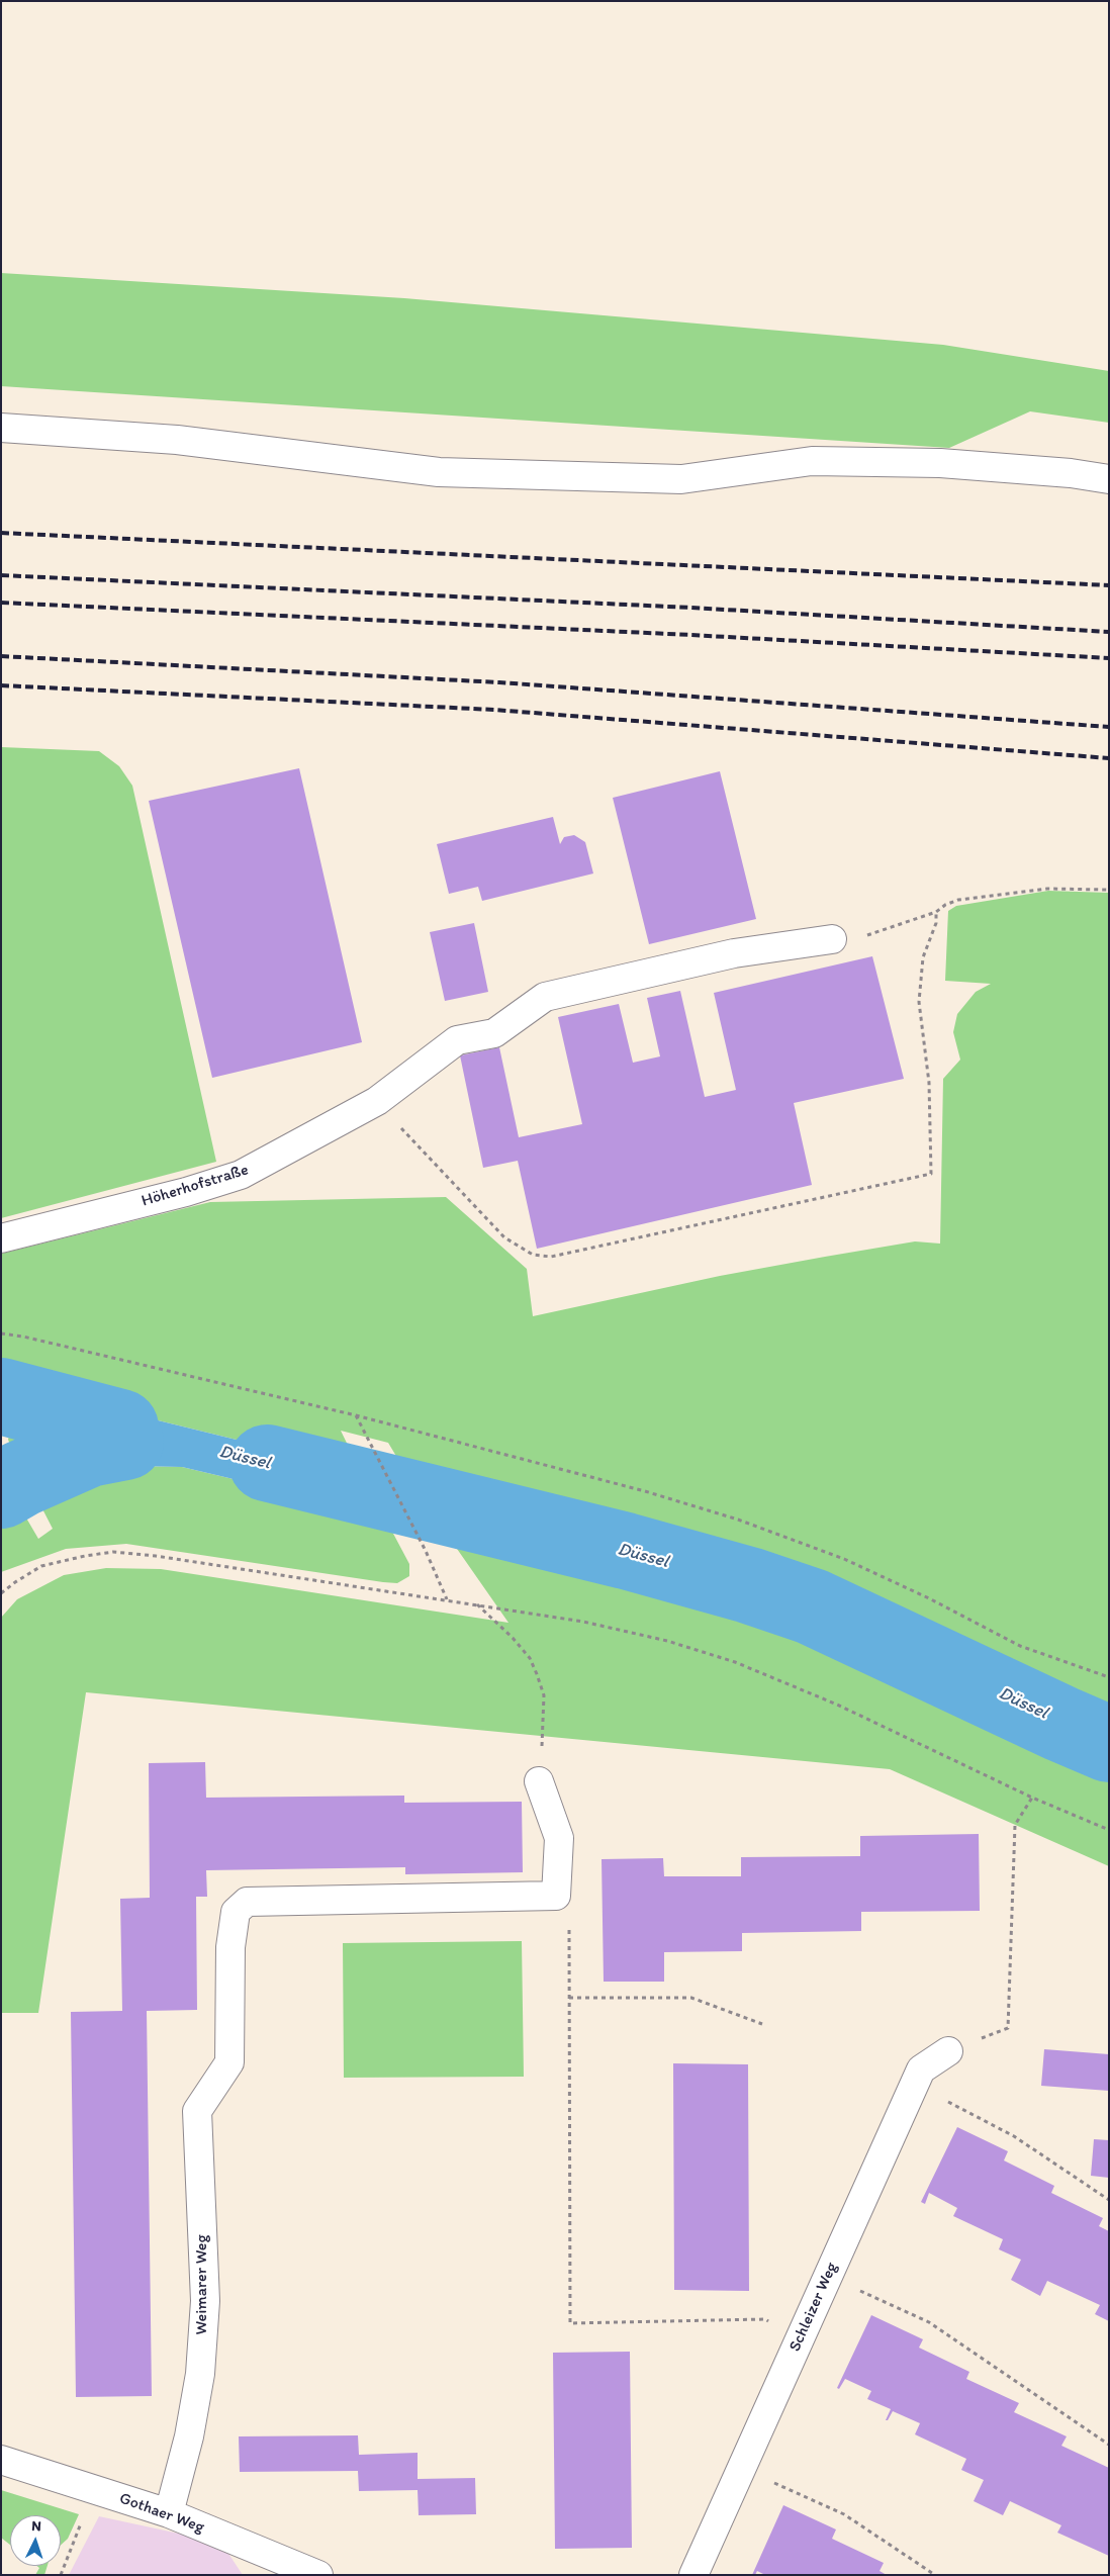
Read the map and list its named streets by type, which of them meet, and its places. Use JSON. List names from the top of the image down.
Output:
{
  "streets": {
    "street": [
      "Höherhofstraße",
      "Weimarer Weg",
      "Schleizer Weg",
      "Gothaer Weg"
    ]
  },
  "crossings": [
    ["Weimarer Weg", "Gothaer Weg"]
  ],
  "water": ["Düssel"],
  "north": "top"
}
